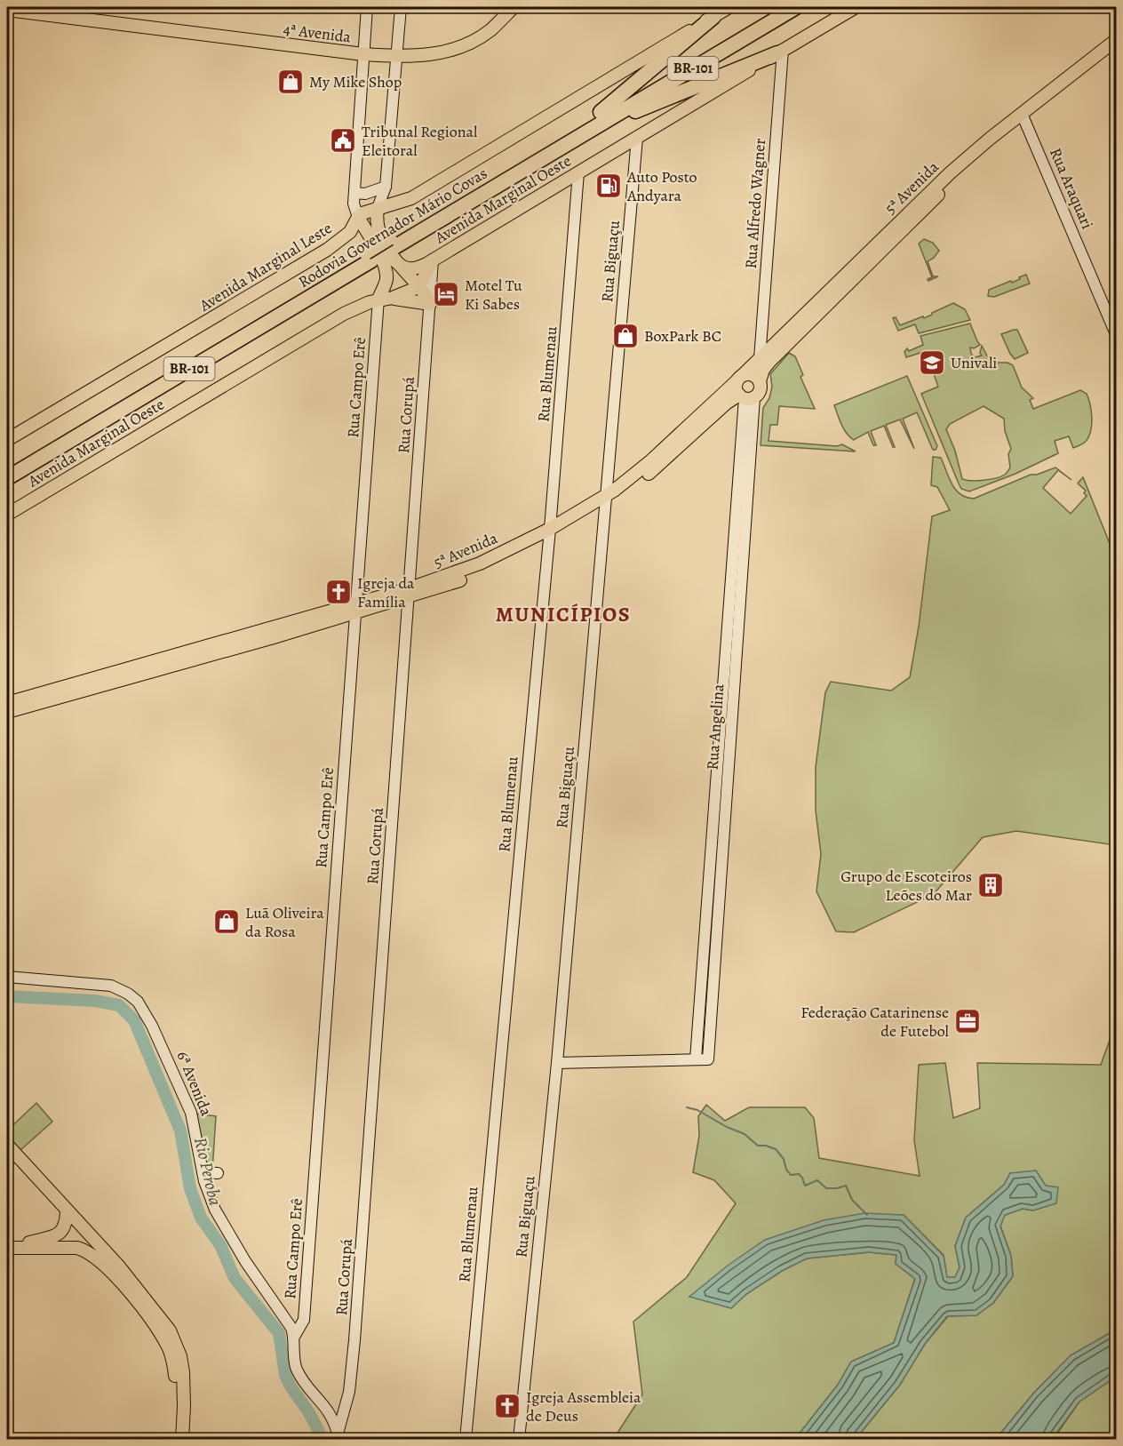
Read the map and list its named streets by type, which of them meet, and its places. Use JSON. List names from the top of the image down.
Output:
{
  "streets": {
    "highway": ["BR-101", "Rodovia Governador Mário Covas"],
    "main road": [
      "4ª Avenida",
      "5ª Avenida",
      "Avenida Marginal Oeste",
      "Avenida Marginal Leste"
    ],
    "street": [
      "Rua Araquari",
      "Rua Alfredo Wagner",
      "Rua Biguaçu",
      "Rua Blumenau",
      "Rua Campo Erê",
      "Rua Corupá",
      "Rua Angelina",
      "6ª Avenida"
    ]
  },
  "crossings": [
    ["5ª Avenida", "Rua Araquari"],
    ["5ª Avenida", "Rua Alfredo Wagner"],
    ["5ª Avenida", "Rua Biguaçu"],
    ["5ª Avenida", "Rua Blumenau"],
    ["5ª Avenida", "Rua Campo Erê"],
    ["5ª Avenida", "Rua Corupá"],
    ["5ª Avenida", "Rua Angelina"],
    ["Avenida Marginal Oeste", "Rua Alfredo Wagner"],
    ["Avenida Marginal Oeste", "Rua Biguaçu"],
    ["Avenida Marginal Oeste", "Rua Blumenau"],
    ["Avenida Marginal Oeste", "Rua Campo Erê"],
    ["Avenida Marginal Oeste", "Rua Corupá"],
    ["Rua Campo Erê", "6ª Avenida"],
    ["Rua Corupá", "6ª Avenida"]
  ],
  "districts": ["MUNICÍPIOS"],
  "water": ["Rio Peroba"],
  "places": {
    "shop": ["My Mike Shop", "BoxPark BC", "Luã Oliveira da Rosa"],
    "public building": ["Tribunal Regional Eleitoral"],
    "fuel station": ["Auto Posto Andyara"],
    "hotel": ["Motel Tu Ki Sabes"],
    "school or university": ["Univali"],
    "church": ["Igreja da Família", "Igreja Assembleia de Deus"],
    "building": ["Grupo de Escoteiros Leões do Mar"],
    "office": ["Federação Catarinense de Futebol"]
  }
}
